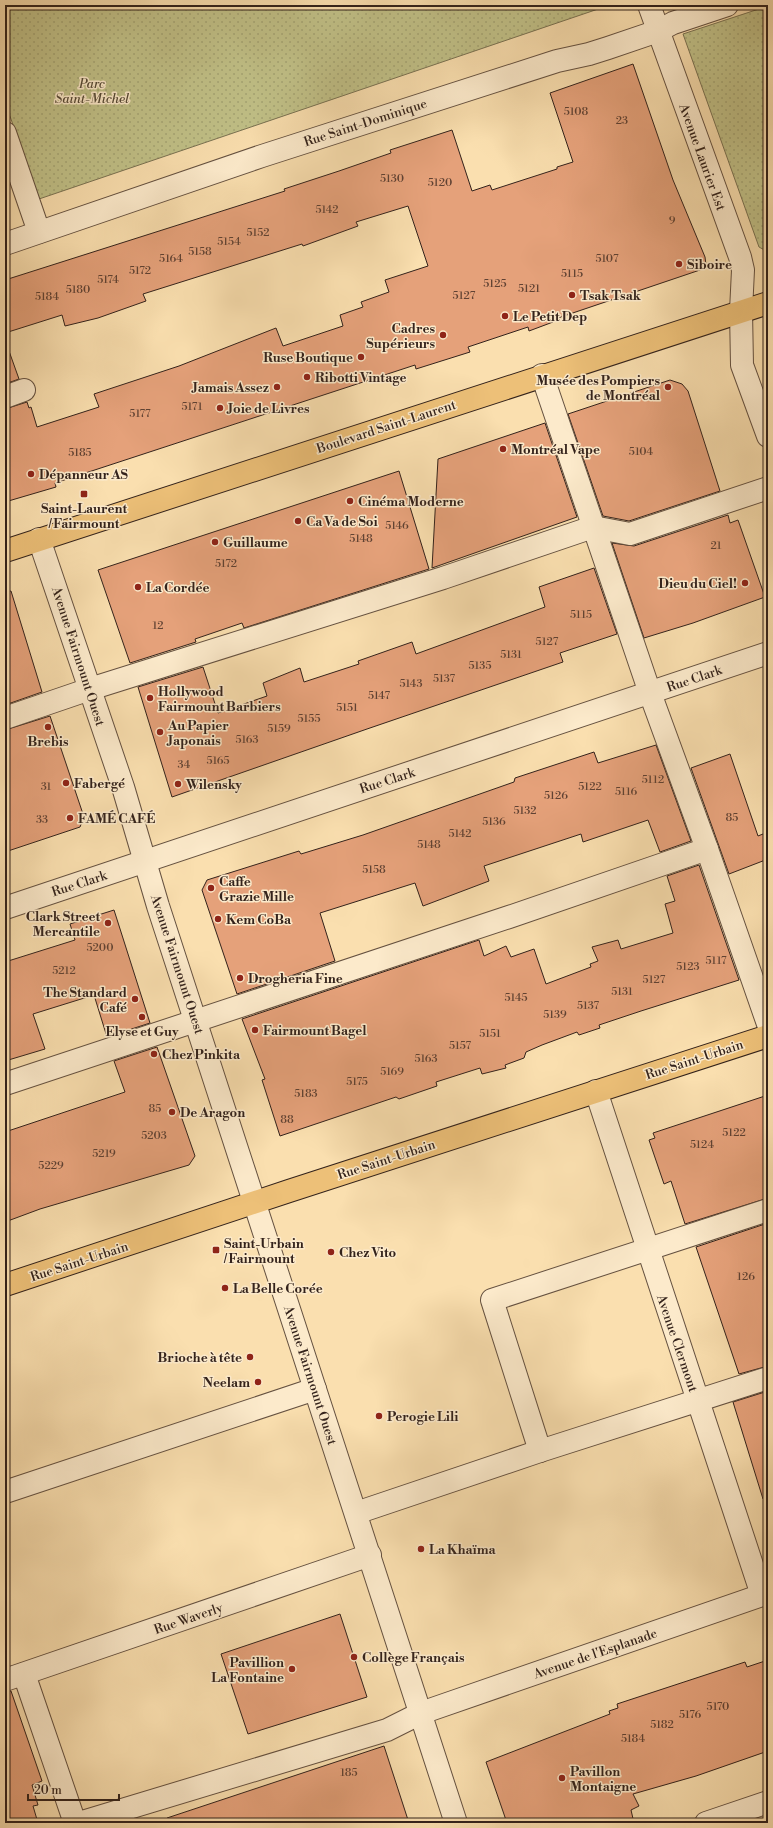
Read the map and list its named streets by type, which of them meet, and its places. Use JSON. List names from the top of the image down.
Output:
{
  "streets": {
    "main road": ["Boulevard Saint-Laurent", "Rue Saint-Urbain"],
    "street": [
      "Rue Saint-Dominique",
      "Avenue Laurier Est",
      "Avenue Fairmount Ouest",
      "Rue Clark",
      "Avenue Clermont",
      "Rue Waverly",
      "Avenue de l'Esplanade"
    ]
  },
  "crossings": [
    ["Rue Saint-Dominique", "Avenue Laurier Est"],
    ["Avenue Laurier Est", "Boulevard Saint-Laurent"],
    ["Boulevard Saint-Laurent", "Avenue Fairmount Ouest"],
    ["Avenue Fairmount Ouest", "Rue Clark"],
    ["Avenue Fairmount Ouest", "Rue Saint-Urbain"],
    ["Avenue Fairmount Ouest", "Rue Waverly"],
    ["Avenue Fairmount Ouest", "Avenue de l'Esplanade"],
    ["Rue Saint-Urbain", "Avenue Clermont"],
    ["Avenue Clermont", "Avenue de l'Esplanade"]
  ],
  "parks": ["Parc Saint-Michel"],
  "places": {
    "other": [
      "Siboire",
      "Tsak Tsak",
      "Le Petit Dep",
      "Cadres Supérieurs",
      "Ruse Boutique",
      "Ribotti Vintage",
      "Jamais Assez",
      "Musée des Pompiers de Montréal",
      "Joie de Livres",
      "Montréal Vape",
      "Dépanneur AS",
      "Cinéma Moderne",
      "Ca Va de Soi",
      "Guillaume",
      "Dieu du Ciel!",
      "La Cordée",
      "Hollywood Fairmount Barbiers",
      "Brebis",
      "Au Papier Japonais",
      "Fabergé",
      "Wilensky",
      "FAMÉ CAFÉ",
      "Caffe Grazie Mille",
      "Kem CoBa",
      "Clark Street Mercantile",
      "Drogheria Fine",
      "The Standard Café",
      "Elyse et Guy",
      "Fairmount Bagel",
      "Chez Pinkita",
      "De Aragon",
      "Chez Vito",
      "La Belle Corée",
      "Brioche à tête",
      "Neelam",
      "Perogie Lili",
      "La Khaïma",
      "Collège Français",
      "Pavillion La Fontaine",
      "Pavillon Montaigne"
    ],
    "transit": ["Saint-Laurent / Fairmount", "Saint-Urbain / Fairmount"]
  },
  "house_numbers": [
    "5108",
    "23",
    "5130",
    "5120",
    "5142",
    "9",
    "5152",
    "5154",
    "5158",
    "5164",
    "5107",
    "5172",
    "5115",
    "5174",
    "5125",
    "5121",
    "5180",
    "5127",
    "5184",
    "5171",
    "5177",
    "5104",
    "5185",
    "5146",
    "5148",
    "21",
    "5172",
    "5115",
    "12",
    "5127",
    "5131",
    "5135",
    "5137",
    "5143",
    "5147",
    "5151",
    "5155",
    "5159",
    "5163",
    "5165",
    "34",
    "5112",
    "31",
    "5122",
    "5116",
    "5126",
    "5132",
    "85",
    "33",
    "5136",
    "5142",
    "5148",
    "5158",
    "5200",
    "5117",
    "5123",
    "5212",
    "5127",
    "5131",
    "5145",
    "5137",
    "5139",
    "5151",
    "5157",
    "5163",
    "5169",
    "5175",
    "5183",
    "85",
    "88",
    "5122",
    "5203",
    "5124",
    "5219",
    "5229",
    "126",
    "5170",
    "5176",
    "5182",
    "5184",
    "185"
  ],
  "scale_bar": "20 m"
}
